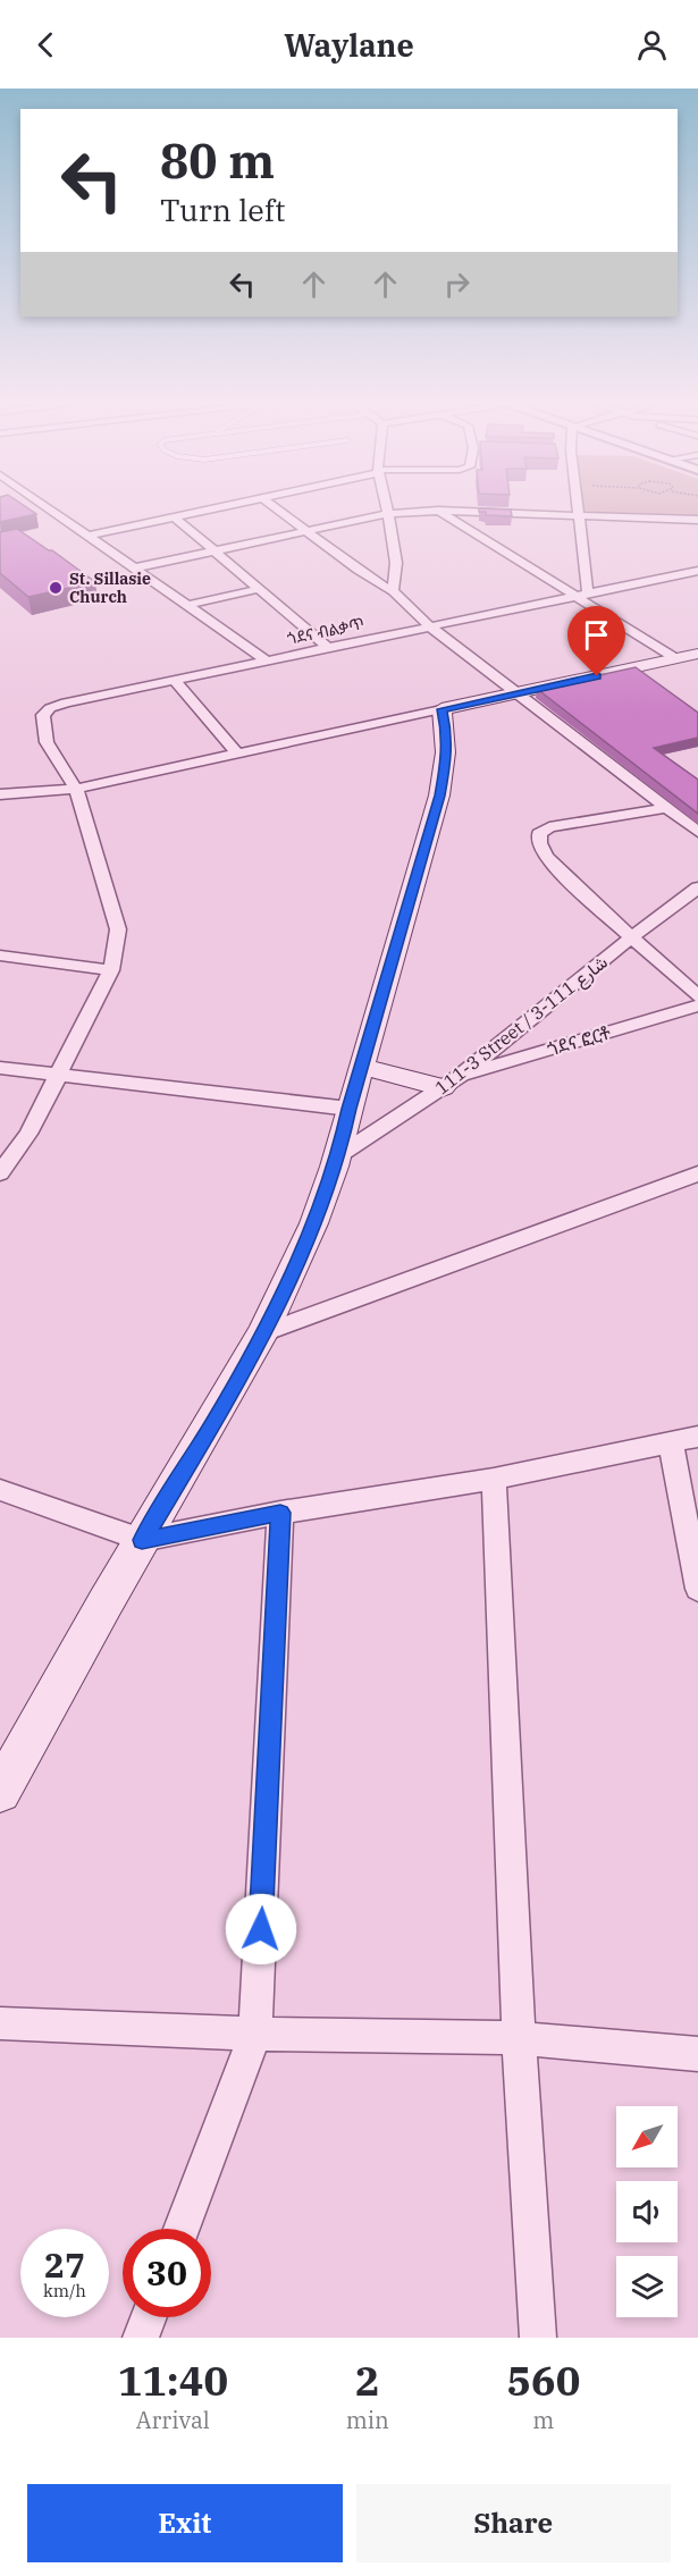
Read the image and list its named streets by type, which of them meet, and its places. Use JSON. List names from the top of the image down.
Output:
{
  "streets": {
    "street": ["ጎደና ብልቃጥ", "111-3 Street / شارع 111-3", "ጎደና ፎርቶ"]
  },
  "crossings": [
    ["111-3 Street / شارع 111-3", "ጎደና ፎርቶ"]
  ],
  "places": ["St. Sillasie Church"],
  "north": "bottom left",
  "page": {
    "header": "Waylane",
    "turn": ["80 m", "Turn left"],
    "speed": "27 km/h",
    "limit": "30",
    "eta": [
      "11:40",
      "Arrival",
      "2",
      "min",
      "560",
      "m"
    ],
    "buttons": ["Exit", "Share"]
  }
}
